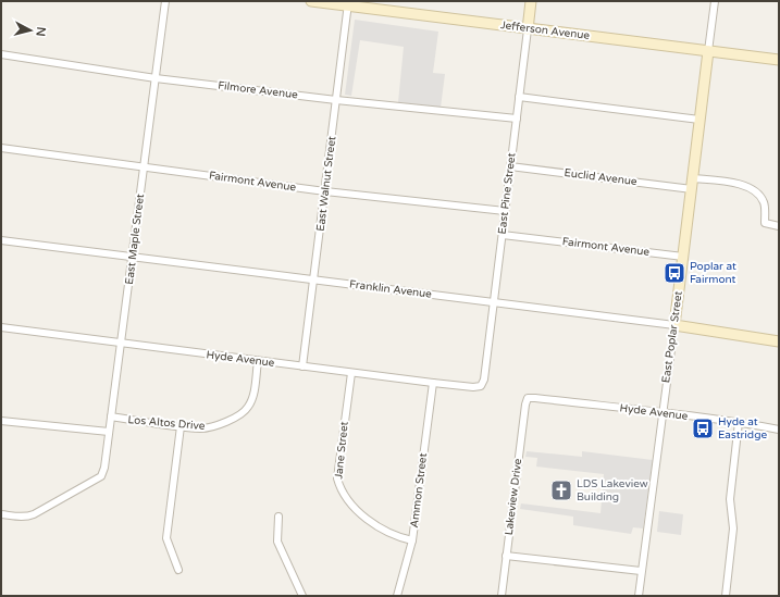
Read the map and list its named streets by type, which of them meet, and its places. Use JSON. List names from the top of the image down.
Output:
{
  "streets": {
    "main road": [
      "Jefferson Avenue",
      "East Pine Street",
      "Franklin Avenue",
      "East Poplar Street"
    ],
    "street": [
      "Filmore Avenue",
      "Euclid Avenue",
      "Fairmont Avenue",
      "East Walnut Street",
      "East Maple Street",
      "Hyde Avenue",
      "Los Altos Drive",
      "Jane Street",
      "Ammon Street",
      "Lakeview Drive"
    ]
  },
  "crossings": [
    ["Jefferson Avenue", "East Walnut Street"],
    ["Jefferson Avenue", "East Pine Street"],
    ["Jefferson Avenue", "East Poplar Street"],
    ["Filmore Avenue", "East Walnut Street"],
    ["Filmore Avenue", "East Pine Street"],
    ["Filmore Avenue", "East Maple Street"],
    ["Euclid Avenue", "East Pine Street"],
    ["Euclid Avenue", "East Poplar Street"],
    ["Fairmont Avenue", "East Walnut Street"],
    ["Fairmont Avenue", "East Pine Street"],
    ["Fairmont Avenue", "East Maple Street"],
    ["Fairmont Avenue", "East Poplar Street"],
    ["East Walnut Street", "Franklin Avenue"],
    ["East Walnut Street", "Hyde Avenue"],
    ["East Pine Street", "Franklin Avenue"],
    ["East Pine Street", "Hyde Avenue"],
    ["East Maple Street", "Franklin Avenue"],
    ["East Maple Street", "Hyde Avenue"],
    ["East Maple Street", "Los Altos Drive"],
    ["Franklin Avenue", "East Poplar Street"],
    ["East Poplar Street", "Hyde Avenue"],
    ["Hyde Avenue", "Los Altos Drive"],
    ["Hyde Avenue", "Jane Street"],
    ["Hyde Avenue", "Ammon Street"],
    ["Hyde Avenue", "Lakeview Drive"],
    ["Jane Street", "Ammon Street"]
  ],
  "places": {
    "bus stop": ["Poplar at Fairmont", "Hyde at Eastridge"],
    "church": ["LDS Lakeview Building"]
  },
  "north": "right"
}
